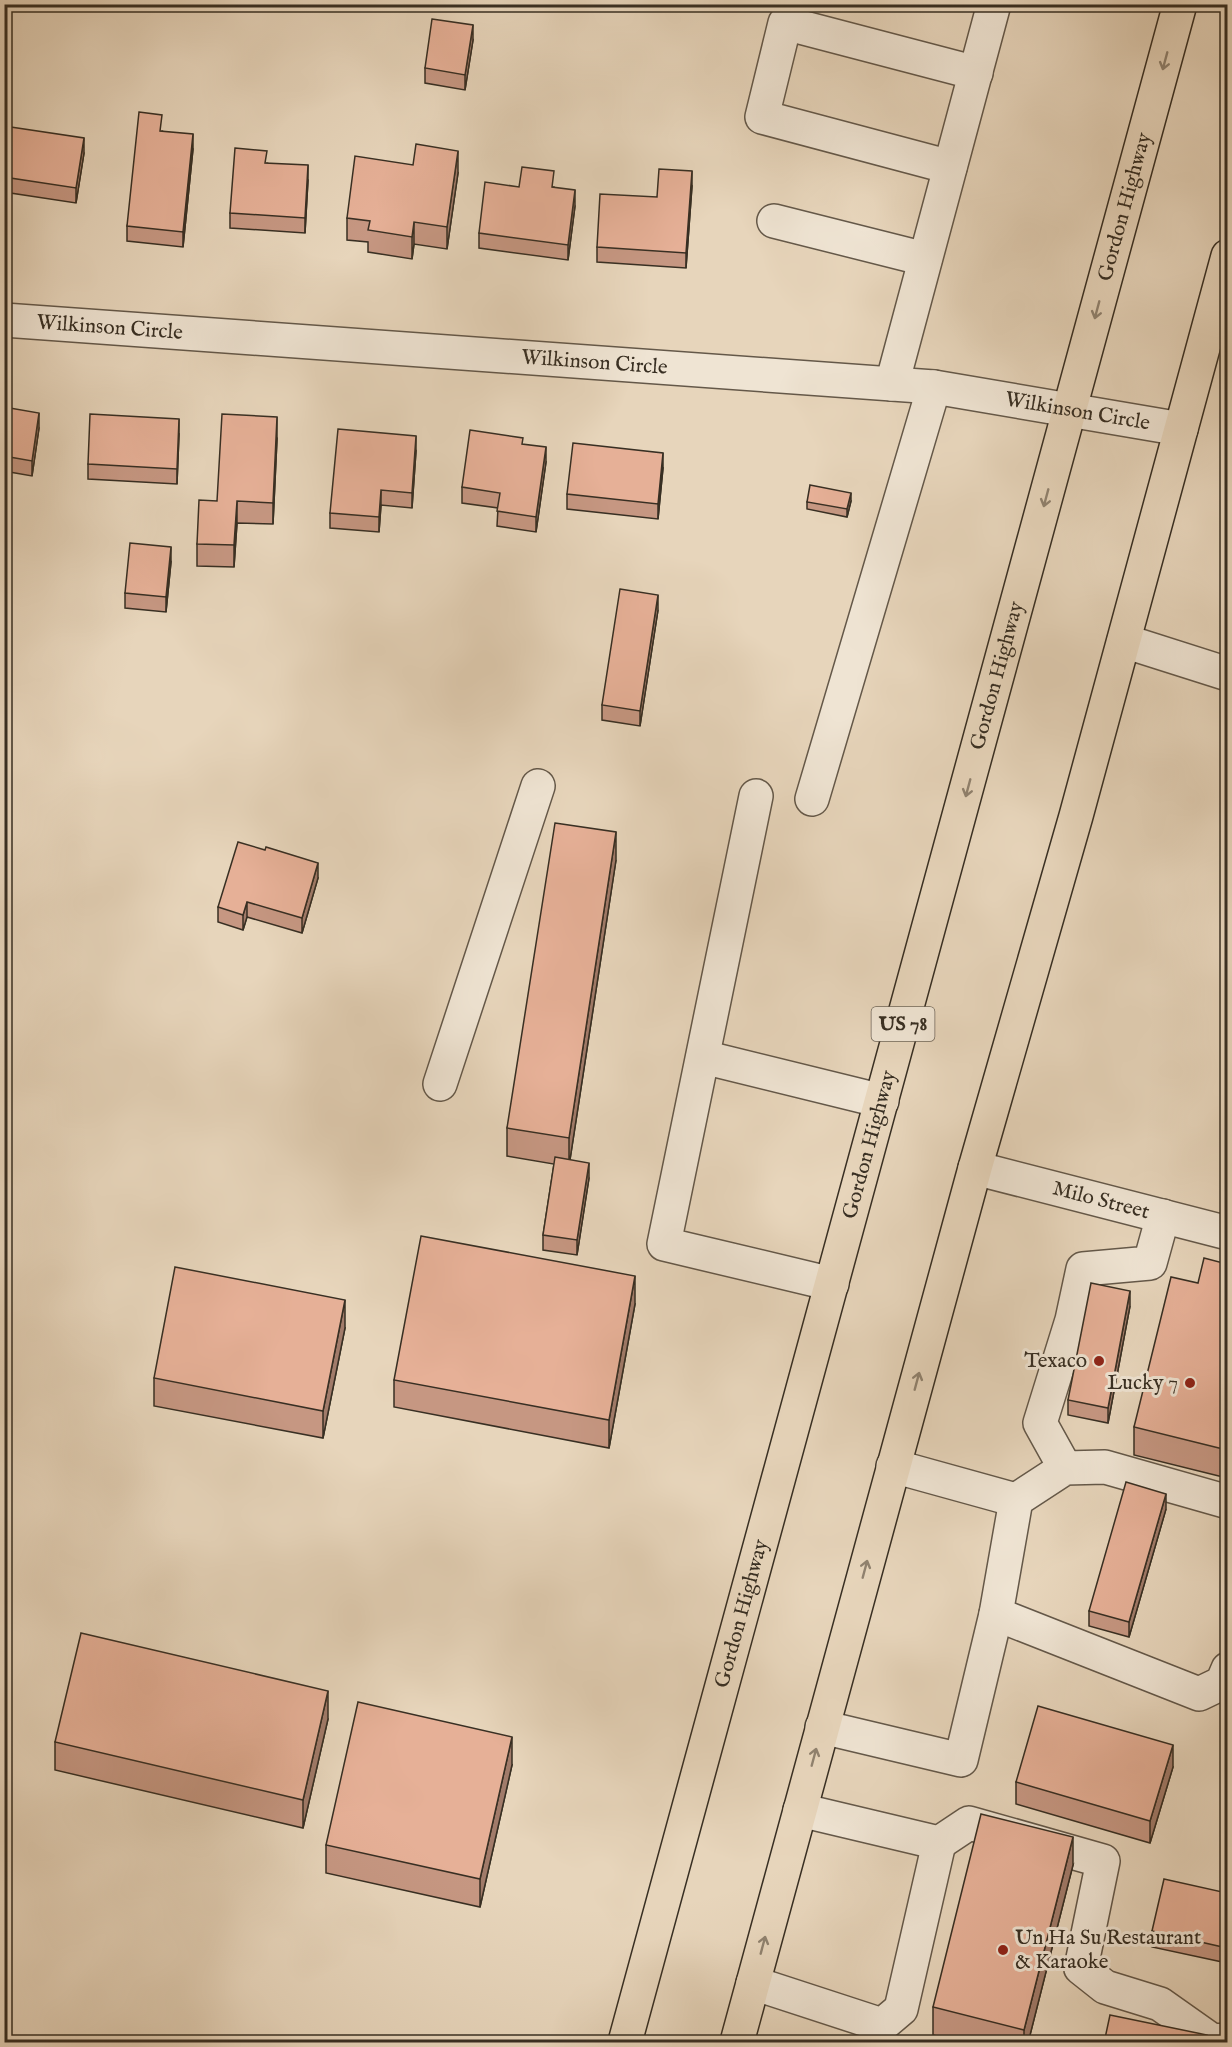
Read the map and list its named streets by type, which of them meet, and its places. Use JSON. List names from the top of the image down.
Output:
{
  "streets": {
    "highway": ["Gordon Highway", "US 78"],
    "street": ["Wilkinson Circle", "Milo Street"]
  },
  "crossings": [
    ["Gordon Highway", "Wilkinson Circle"]
  ],
  "places": ["Texaco", "Lucky 7", "Un Ha Su Restaurant & Karaoke"]
}
